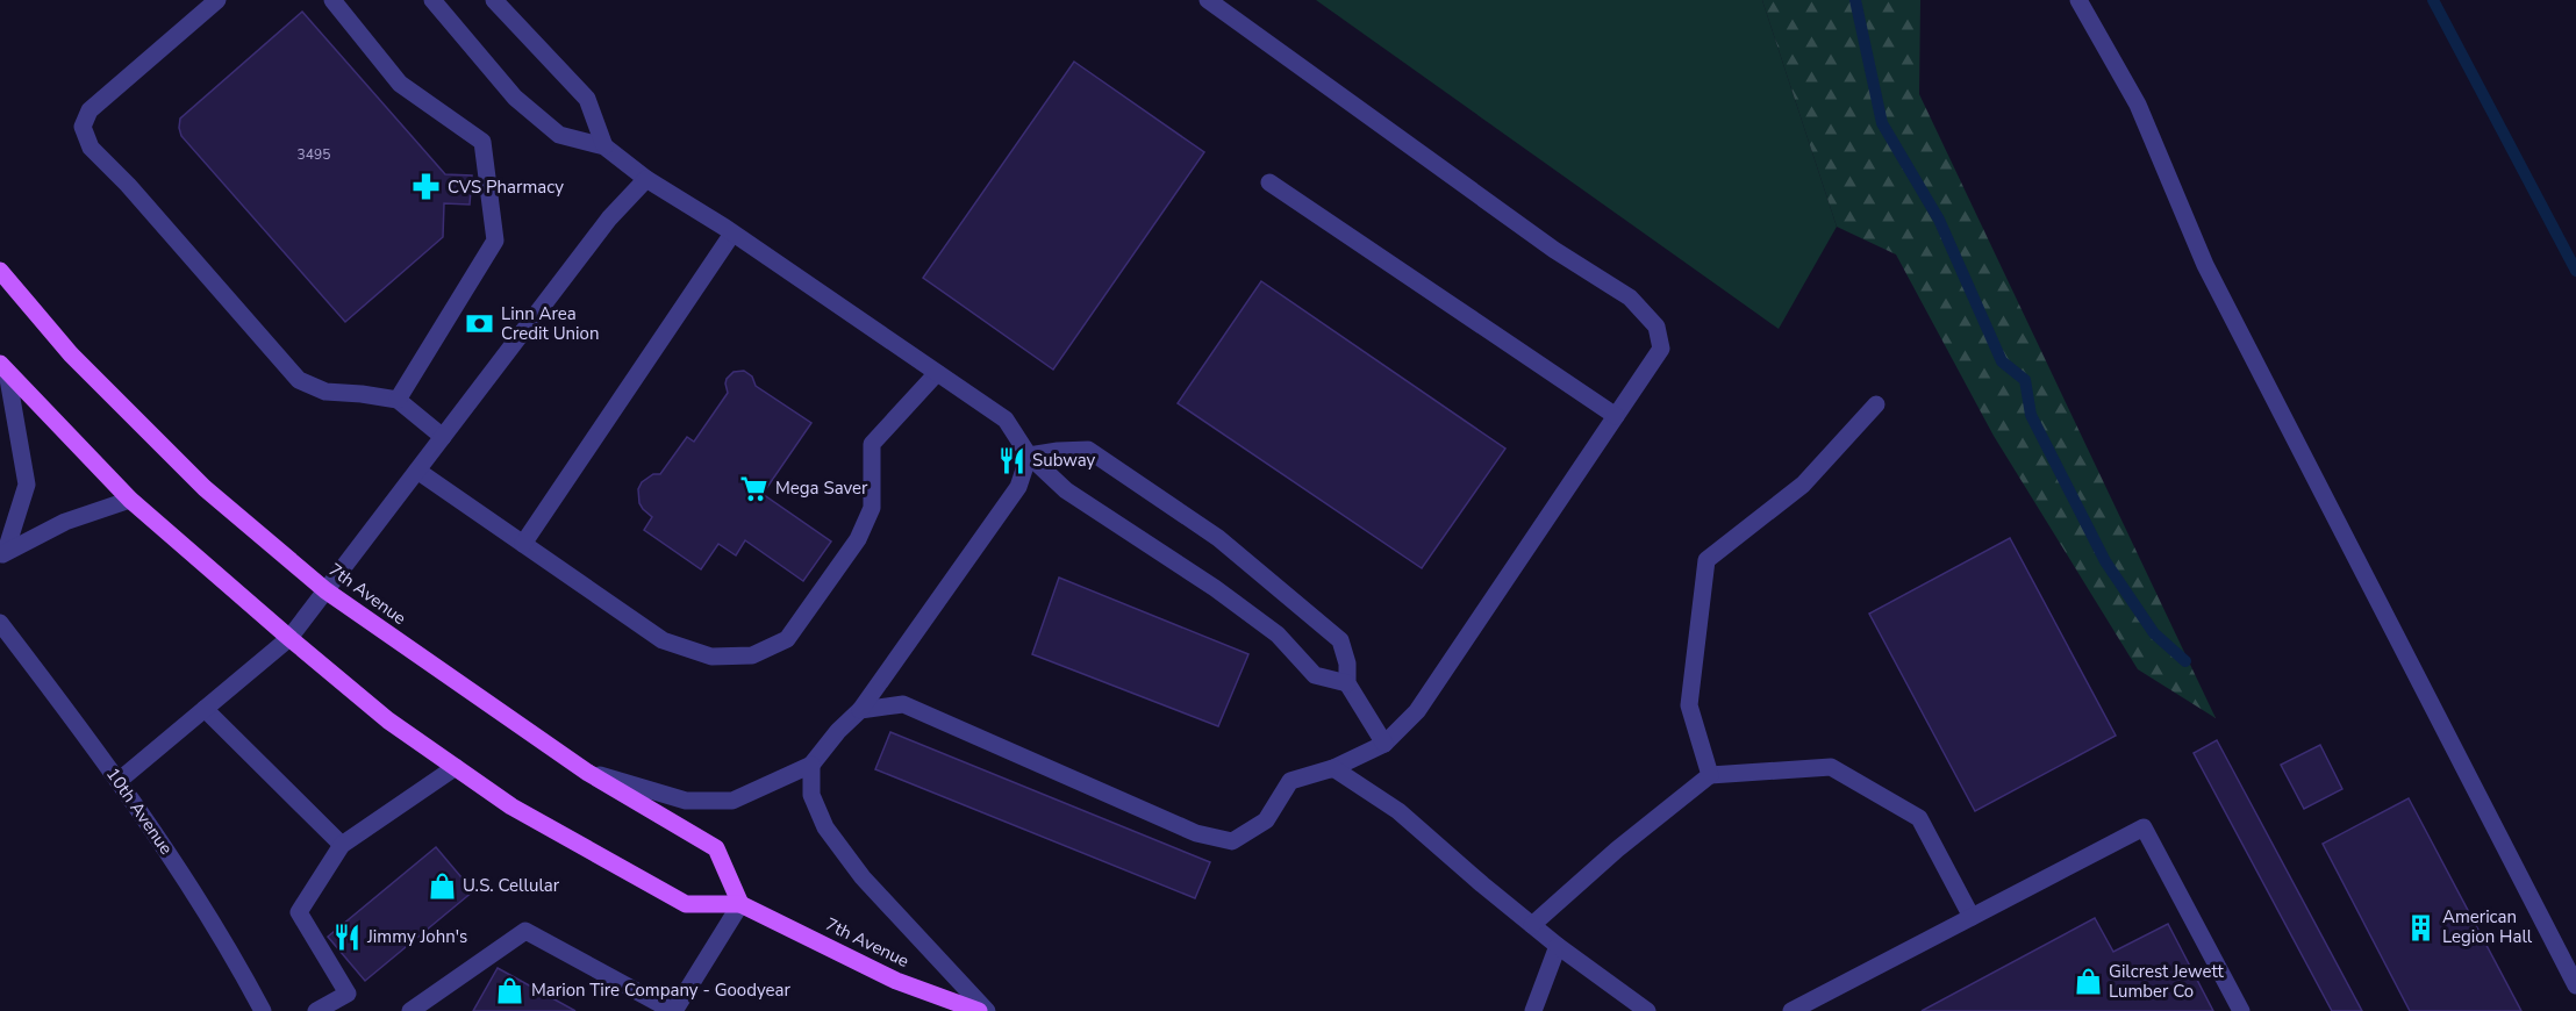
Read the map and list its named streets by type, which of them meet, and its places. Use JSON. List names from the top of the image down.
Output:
{
  "streets": {
    "main road": ["7th Avenue"],
    "street": ["10th Avenue"]
  },
  "places": {
    "pharmacy": ["CVS Pharmacy"],
    "bank": ["Linn Area Credit Union"],
    "restaurant": ["Subway", "Jimmy John's"],
    "supermarket": ["Mega Saver"],
    "shop": ["U.S. Cellular", "Gilcrest Jewett Lumber Co", "Marion Tire Company - Goodyear"],
    "building": ["American Legion Hall"]
  },
  "house_numbers": ["3495"]
}
